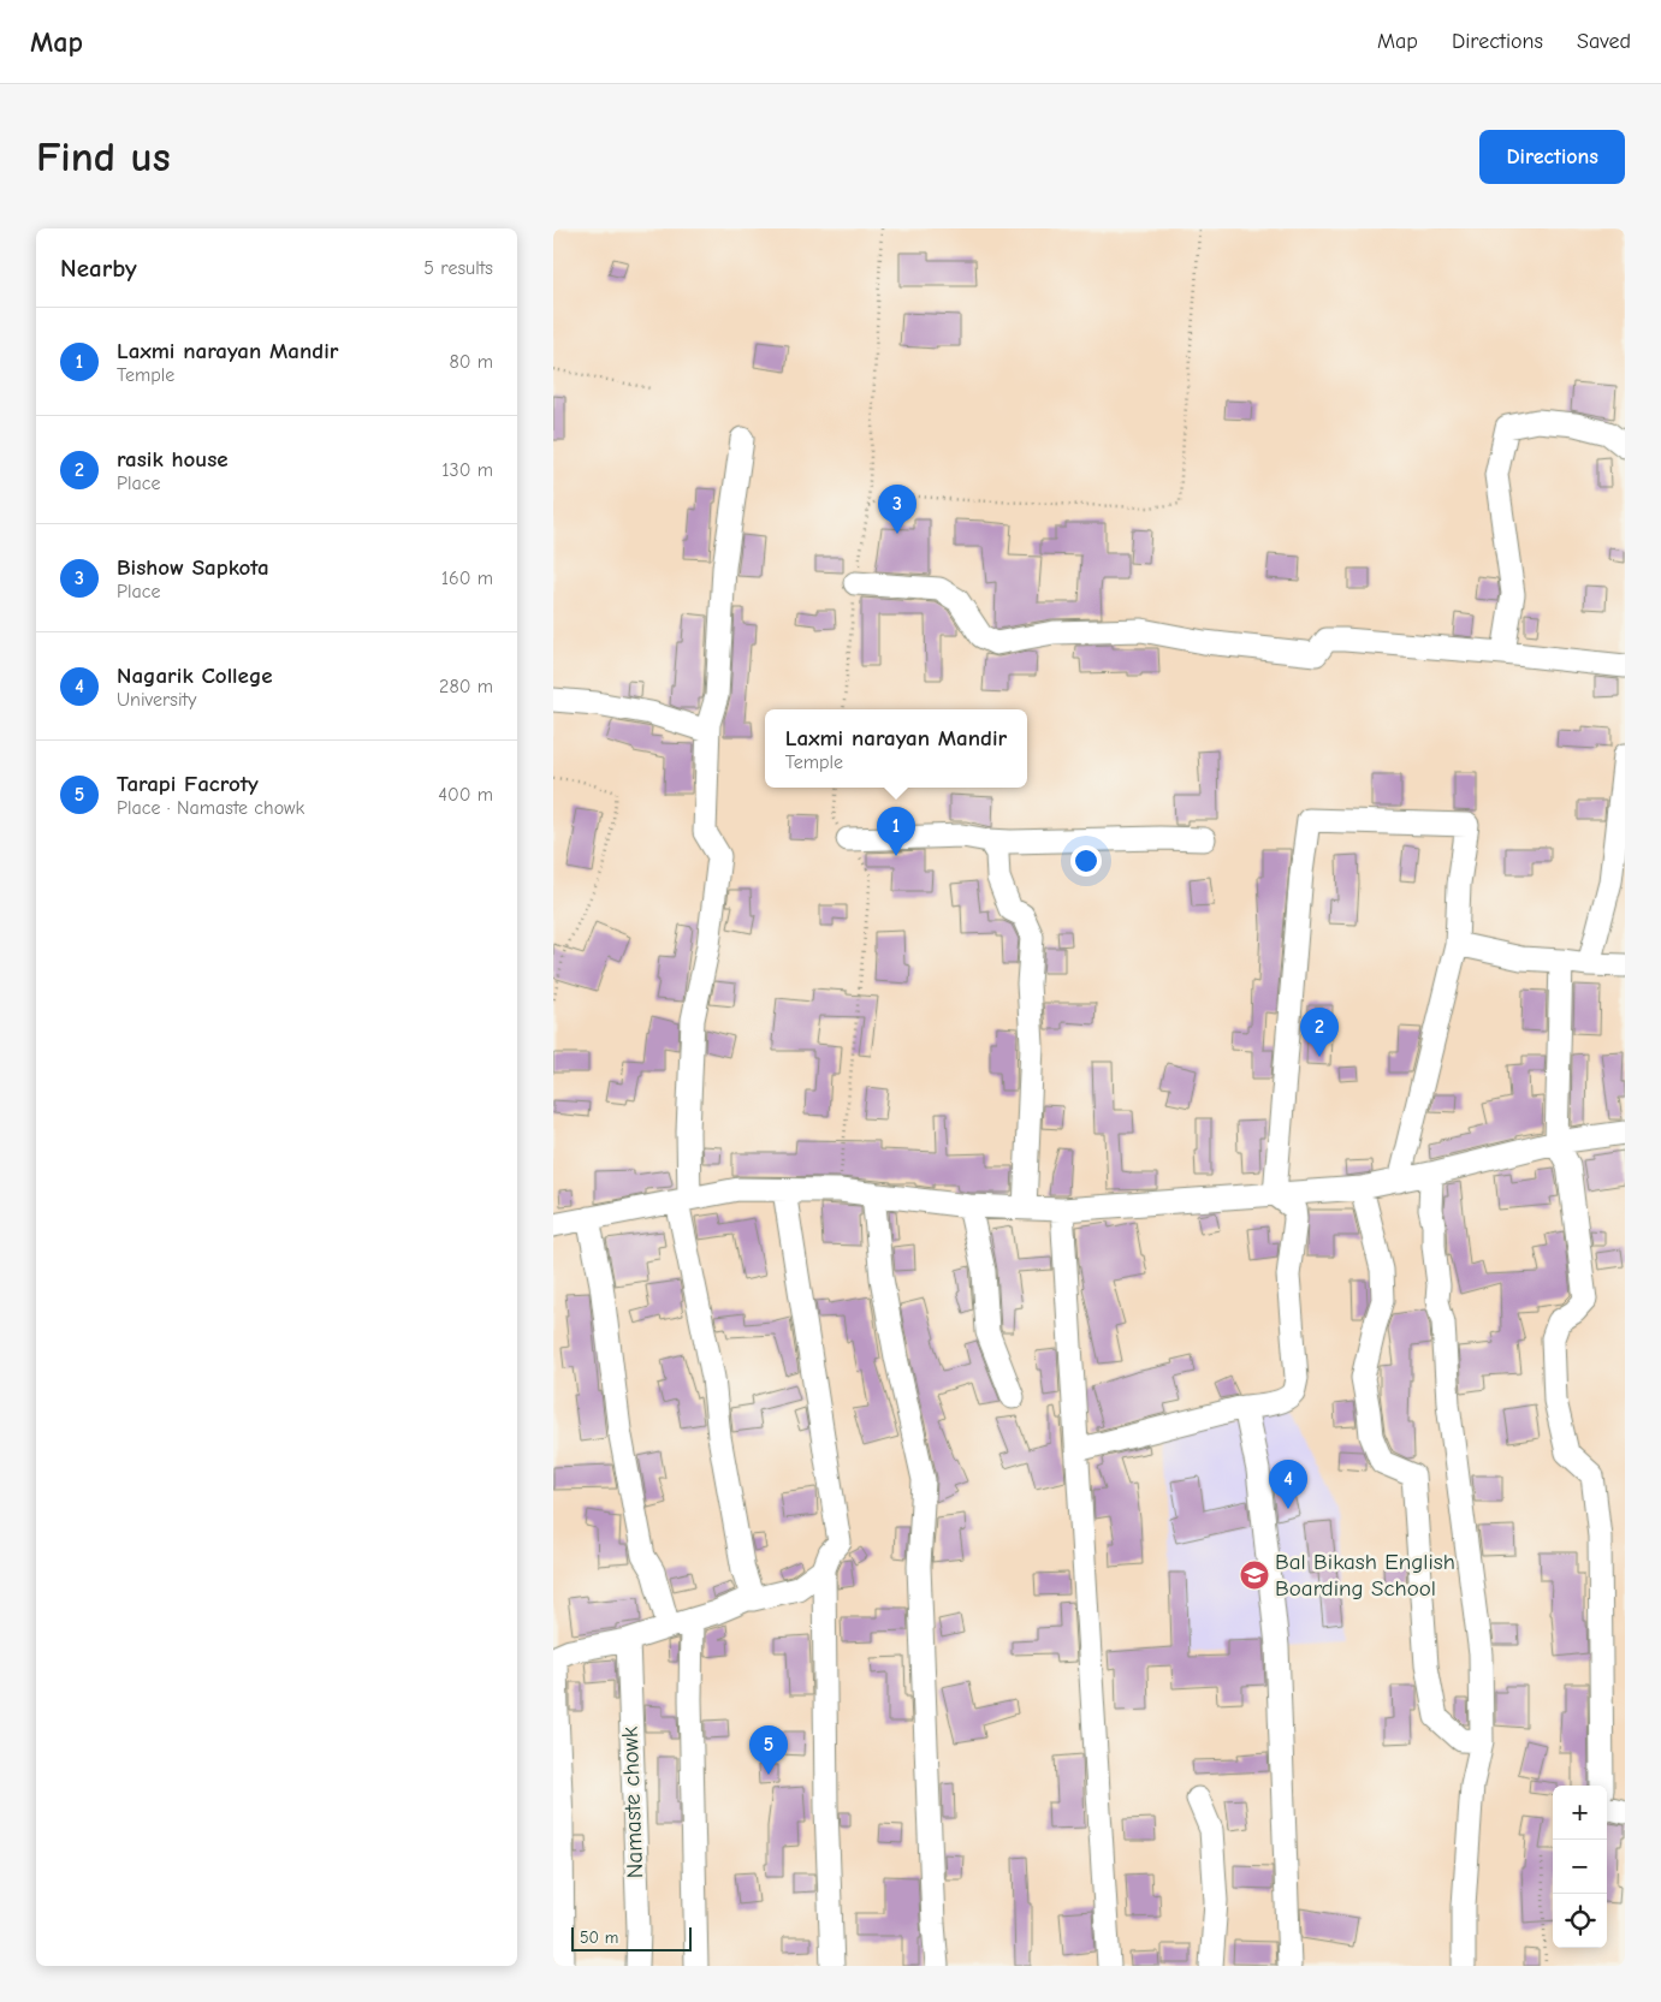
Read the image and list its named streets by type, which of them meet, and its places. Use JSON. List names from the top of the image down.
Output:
{
  "streets": {
    "street": ["Namaste chowk"]
  },
  "places": {
    "school or university": ["Bal Bikash English Boarding School"]
  },
  "scale_bar": "50 m",
  "page": {
    "header": "Map",
    "nav": ["Map", "Directions", "Saved"],
    "buttons": "Directions",
    "title": "Find us",
    "heading": ["Nearby", "5 results"],
    "list": [
      {
        "mark": "1",
        "name": "Laxmi narayan Mandir",
        "note": "Temple",
        "value": "80 m"
      },
      {
        "mark": "2",
        "name": "rasik house",
        "note": "Place",
        "value": "130 m"
      },
      {
        "mark": "3",
        "name": "Bishow Sapkota",
        "note": "Place",
        "value": "160 m"
      },
      {
        "mark": "4",
        "name": "Nagarik College",
        "note": "University",
        "value": "280 m"
      },
      {
        "mark": "5",
        "name": "Tarapi Facroty",
        "note": "Place · Namaste chowk",
        "value": "400 m"
      }
    ],
    "pins": [
      "3",
      "1",
      "2",
      "4",
      "5"
    ],
    "popup": ["Laxmi narayan Mandir", "Temple"],
    "map_buttons": ["+", "−"],
    "scale": "50 m"
  }
}
